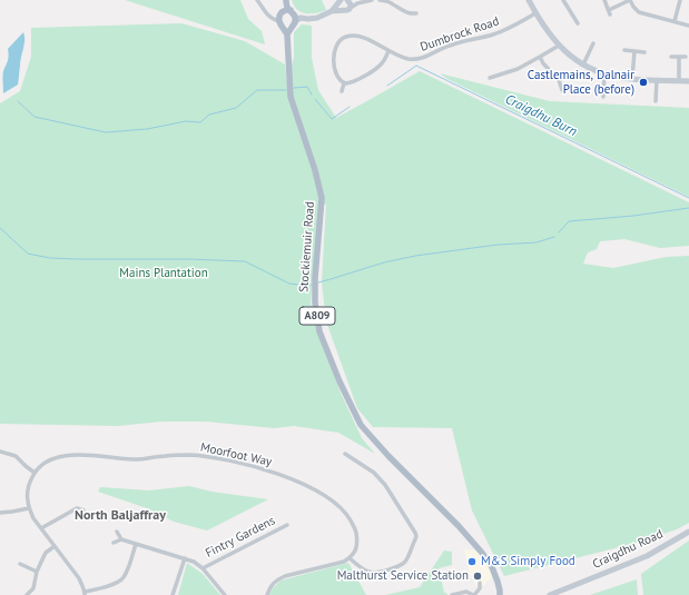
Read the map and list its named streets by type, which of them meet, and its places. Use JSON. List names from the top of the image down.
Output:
{
  "streets": {
    "main road": ["Stockiemuir Road", "A809"],
    "street": [
      "Dumbrock Road",
      "Moorfoot Way",
      "Fintry Gardens",
      "Craigdhu Road"
    ]
  },
  "districts": ["North Baljaffray"],
  "water": ["Craigdhu Burn"],
  "parks": ["Mains Plantation"],
  "places": ["Castlemains, Dalnair Place (before)", "M&S Simply Food", "Malthurst Service Station"]
}
